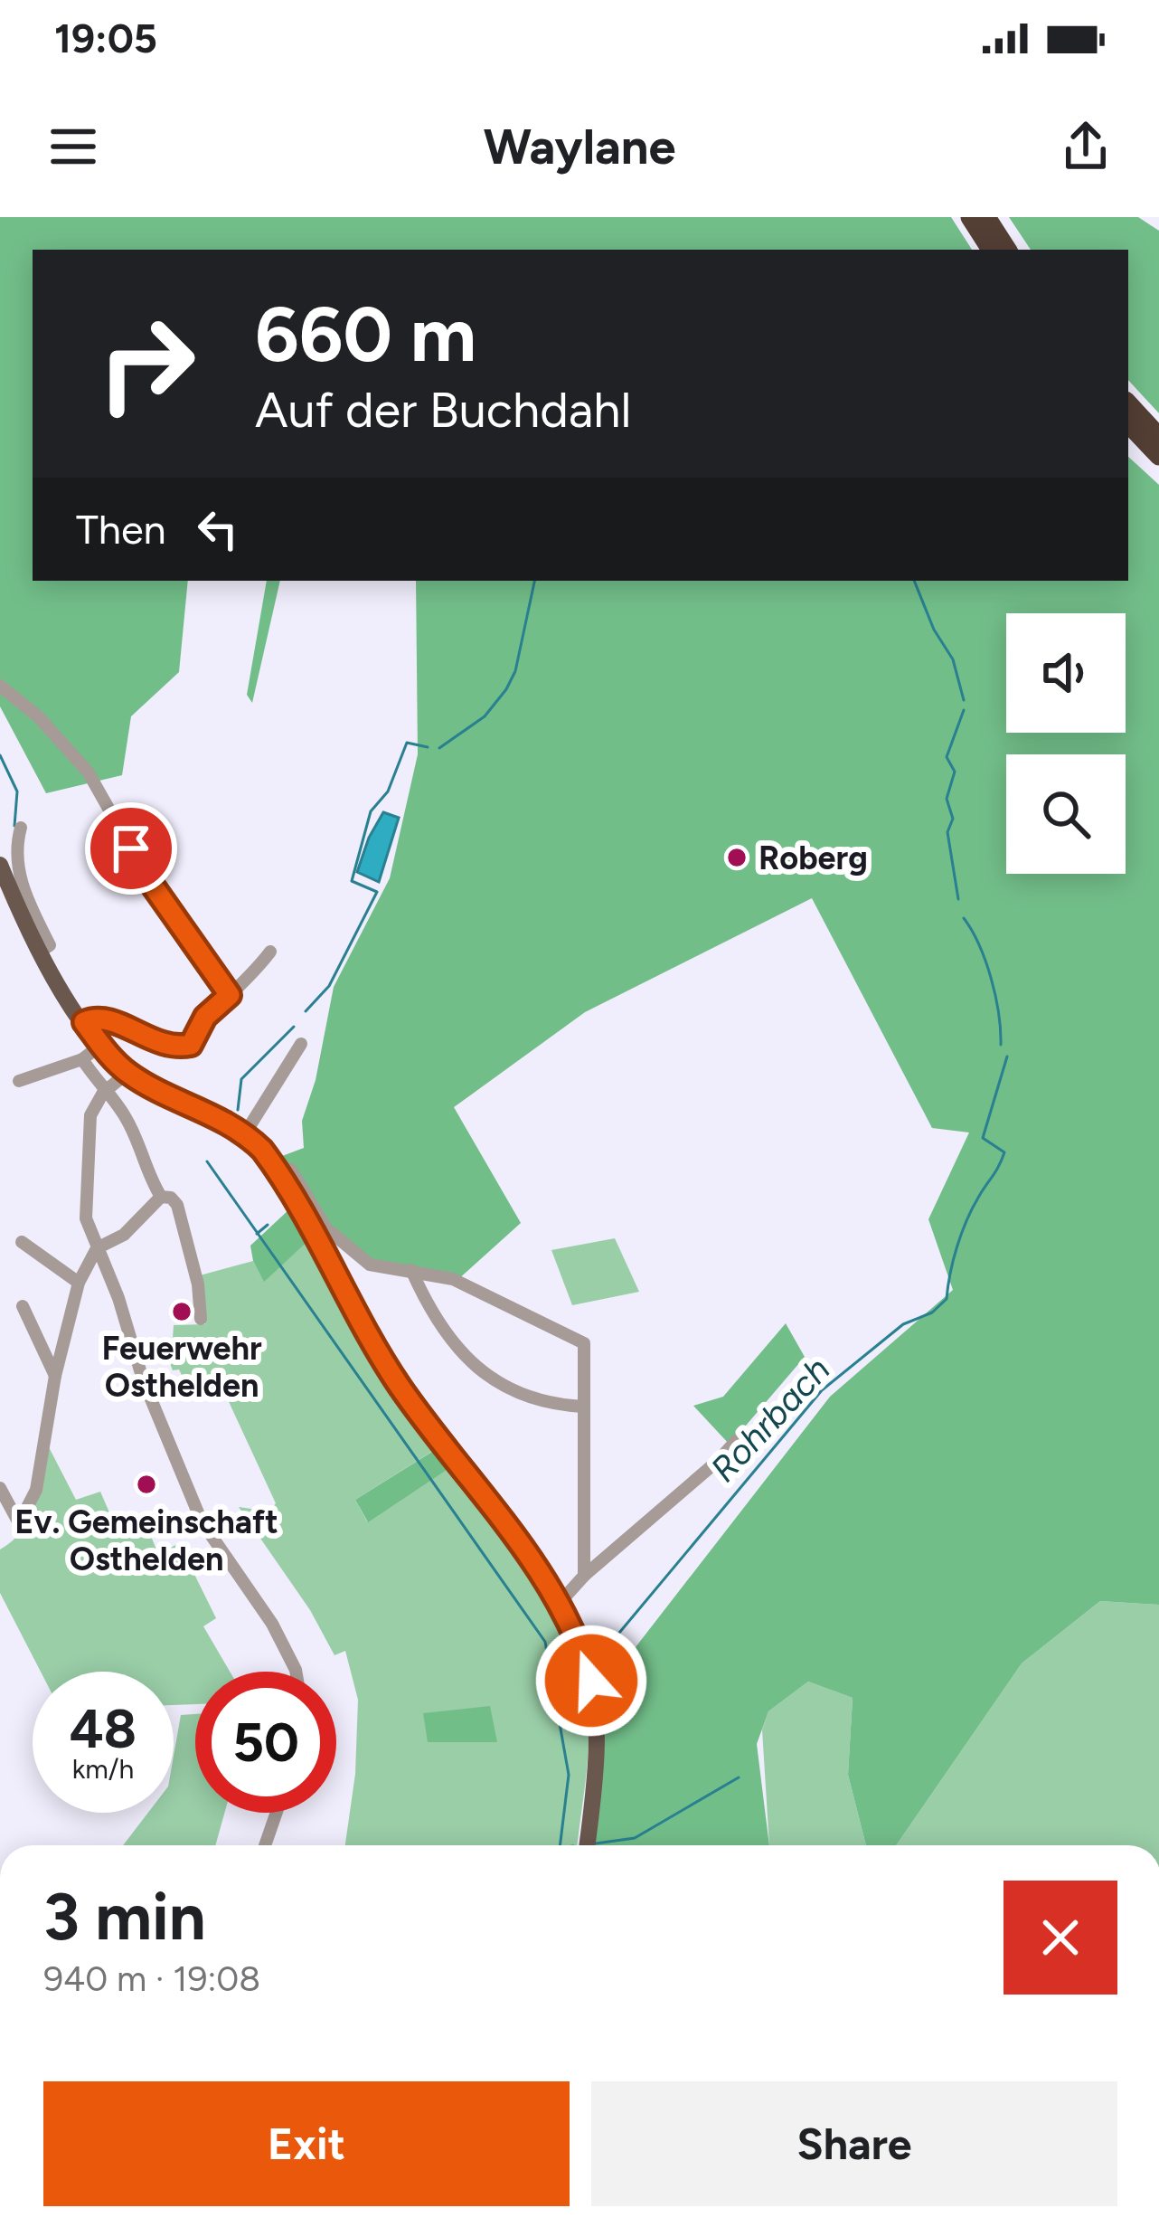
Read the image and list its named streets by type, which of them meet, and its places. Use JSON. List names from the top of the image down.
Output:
{
  "water": ["Rohrbach"],
  "places": ["Roberg", "Feuerwehr Osthelden", "Ev. Gemeinschaft Osthelden"],
  "page": {
    "status": "19:05",
    "header": "Waylane",
    "turn": ["660 m", "Auf der Buchdahl"],
    "then": "Then",
    "speed": "48 km/h",
    "limit": "50",
    "heading": ["3 min", "940 m · 19:08"],
    "buttons": ["Exit", "Share"]
  }
}
